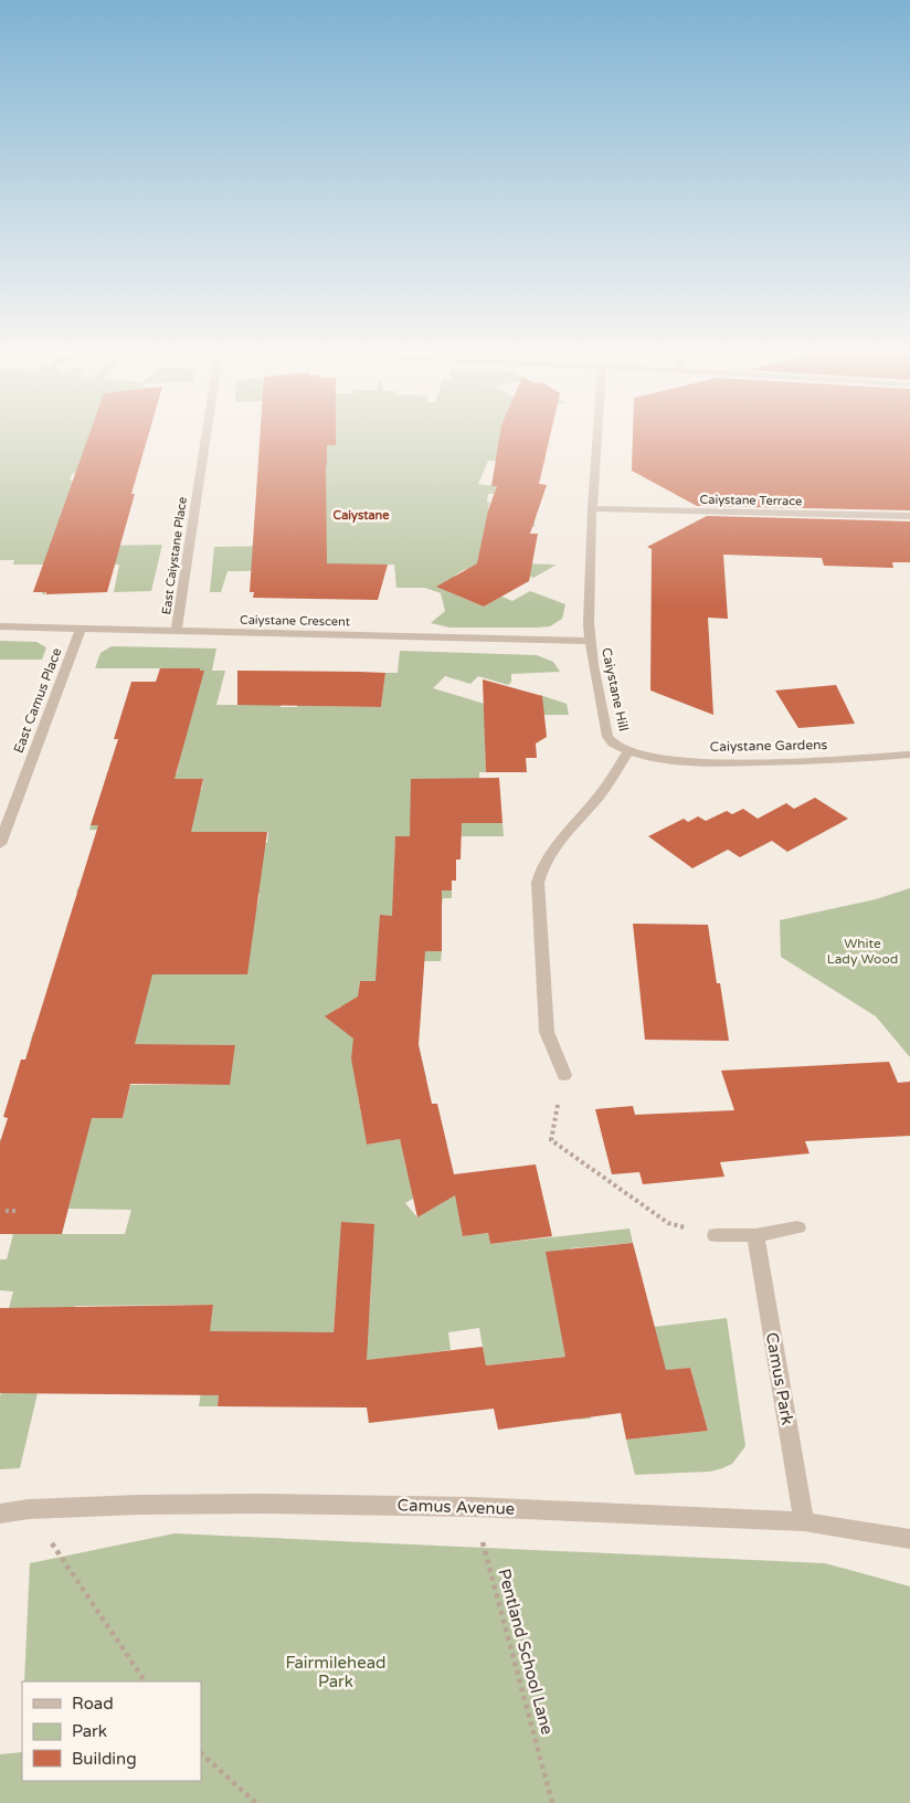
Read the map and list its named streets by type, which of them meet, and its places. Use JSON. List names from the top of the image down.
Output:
{
  "streets": {
    "street": [
      "Caiystane Terrace",
      "East Caiystane Place",
      "Caiystane Crescent",
      "Caiystane Hill",
      "East Camus Place",
      "Caiystane Gardens",
      "Camus Park",
      "Camus Avenue"
    ],
    "path": ["Pentland School Lane"]
  },
  "crossings": [
    ["Caiystane Terrace", "Caiystane Hill"],
    ["East Caiystane Place", "Caiystane Crescent"],
    ["Caiystane Crescent", "Caiystane Hill"],
    ["Caiystane Crescent", "East Camus Place"],
    ["Caiystane Hill", "Caiystane Gardens"],
    ["Camus Park", "Camus Avenue"],
    ["Camus Avenue", "Pentland School Lane"]
  ],
  "districts": ["Caiystane"],
  "parks": ["White Lady Wood", "Fairmilehead Park"],
  "legend": ["Road", "Park", "Building"]
}
